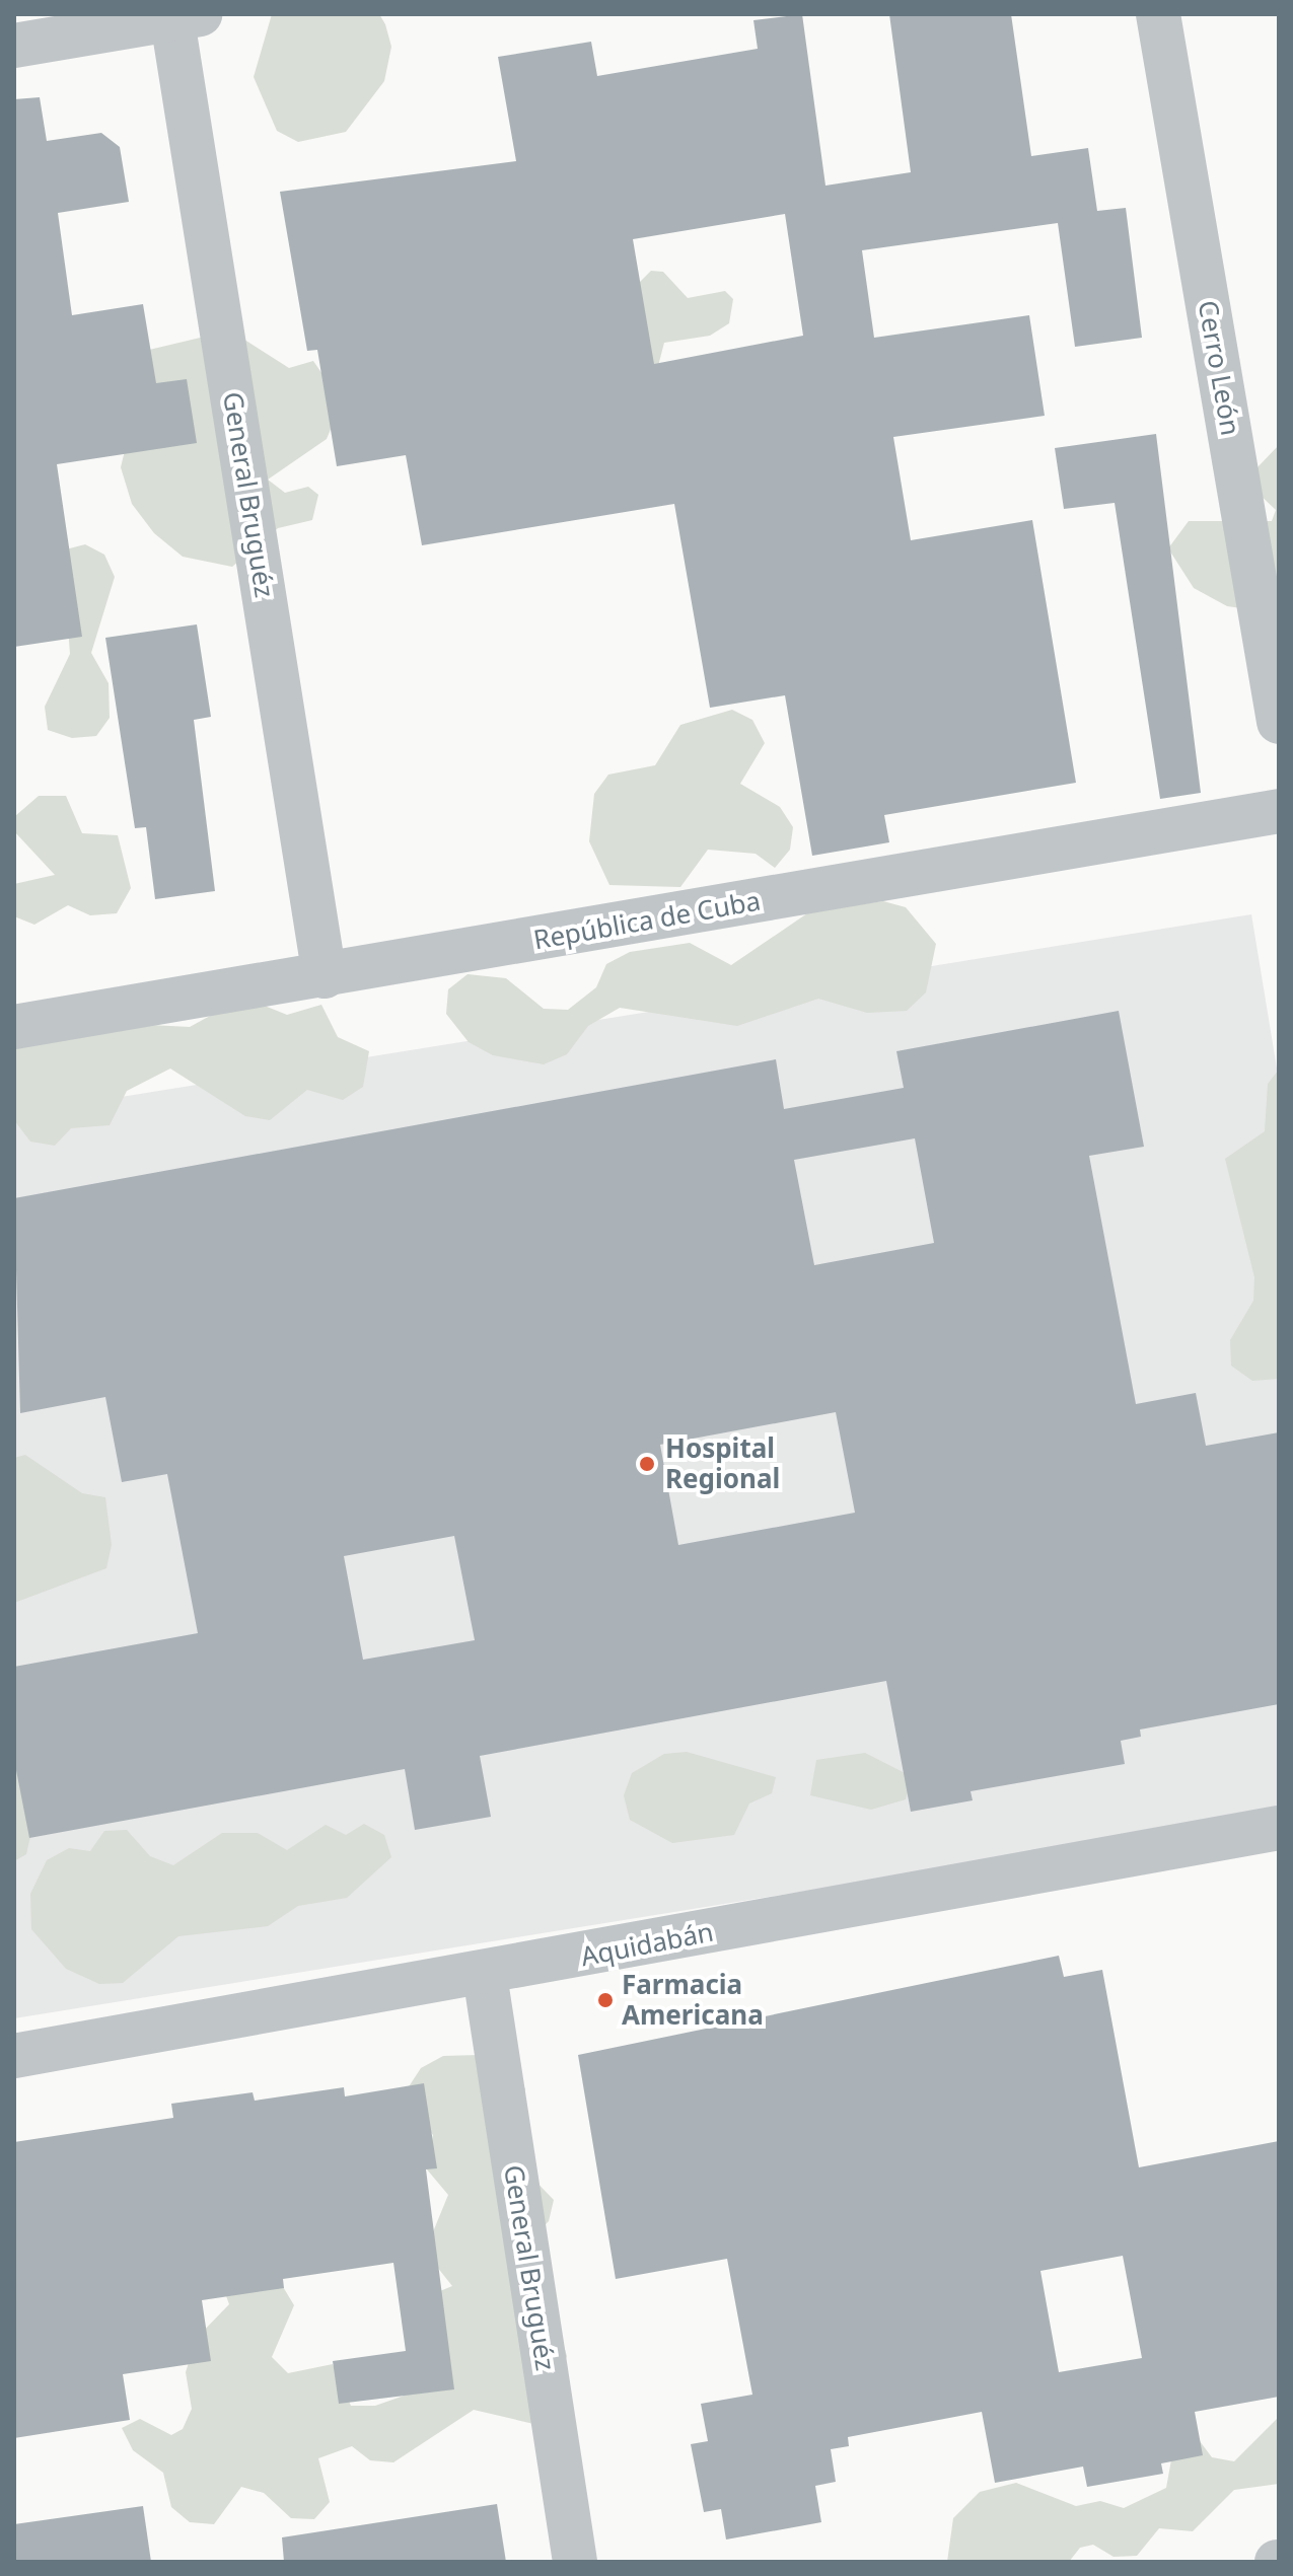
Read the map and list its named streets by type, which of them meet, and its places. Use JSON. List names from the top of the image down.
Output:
{
  "streets": {
    "street": [
      "Cerro León",
      "General Bruguéz",
      "República de Cuba",
      "Aquidabán"
    ]
  },
  "crossings": [
    ["General Bruguéz", "República de Cuba"],
    ["General Bruguéz", "Aquidabán"]
  ],
  "places": ["Hospital Regional", "Farmacia Americana"]
}
